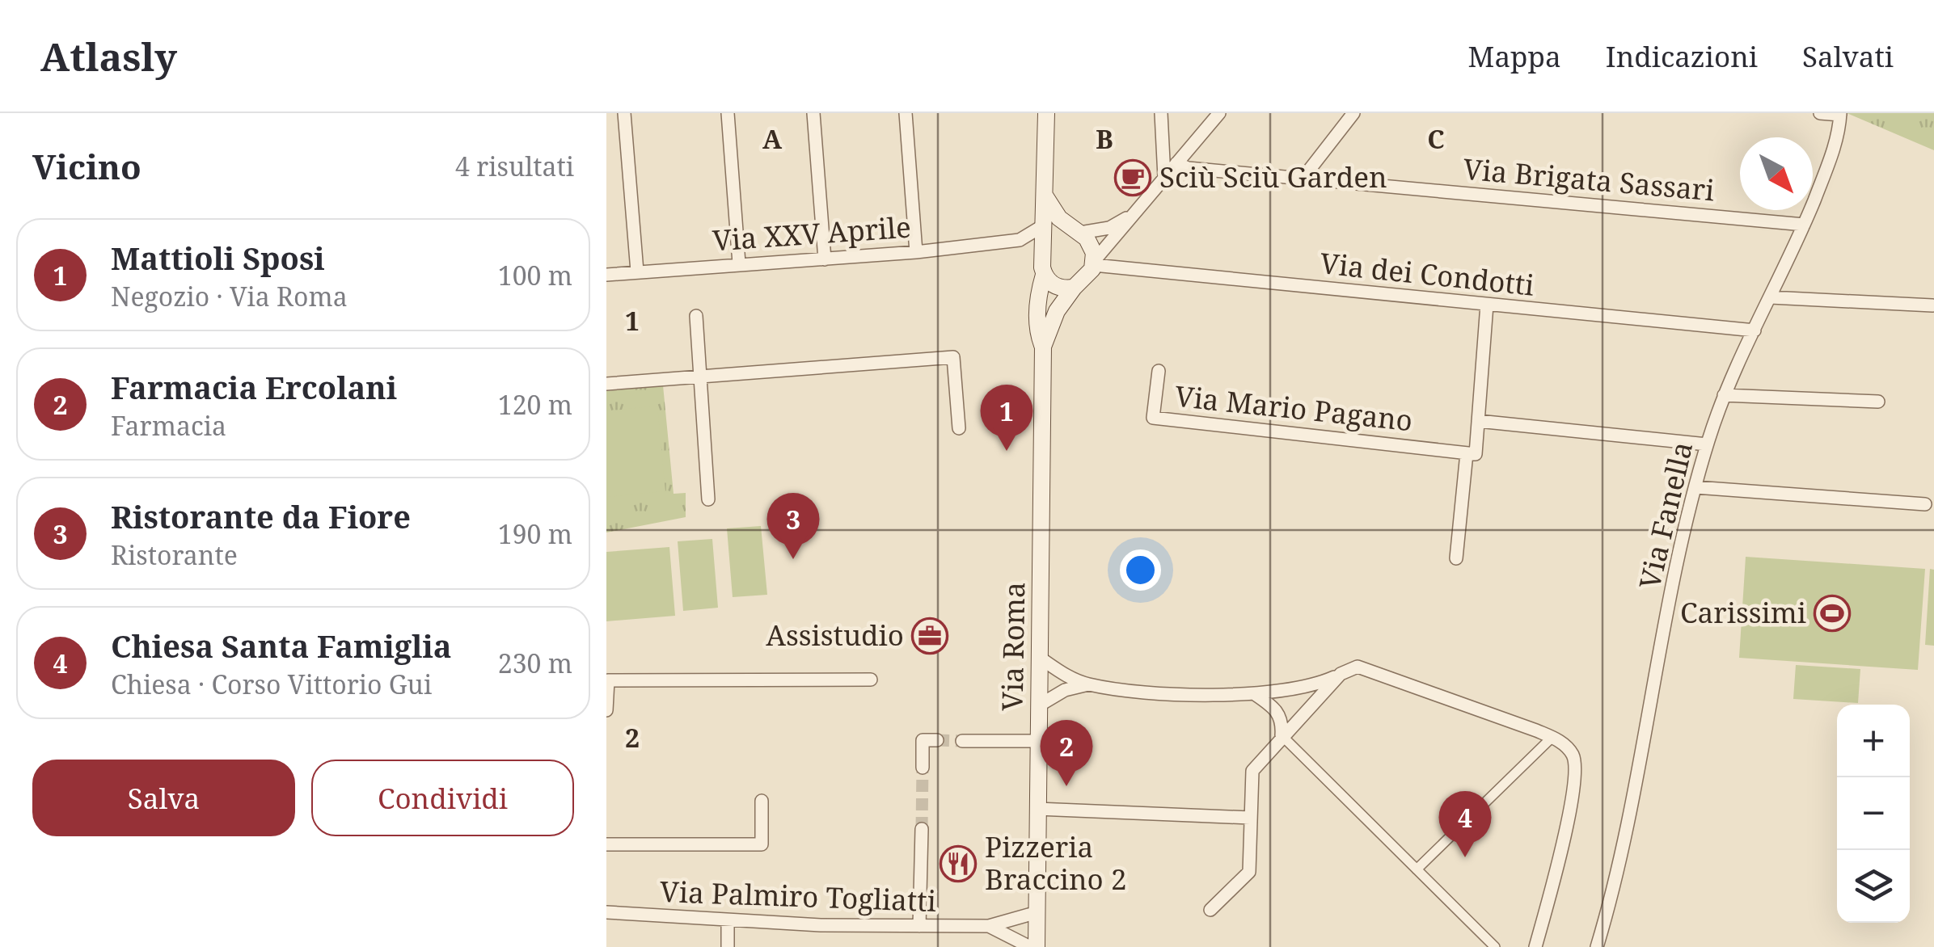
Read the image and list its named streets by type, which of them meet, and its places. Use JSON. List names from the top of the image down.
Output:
{
  "streets": {
    "main road": ["Via Roma"],
    "street": [
      "Via Brigata Sassari",
      "Via XXV Aprile",
      "Via dei Condotti",
      "Via Mario Pagano",
      "Via Fanella",
      "Via Palmiro Togliatti"
    ]
  },
  "crossings": [
    ["Via Brigata Sassari", "Via Fanella"],
    ["Via XXV Aprile", "Via dei Condotti"],
    ["Via XXV Aprile", "Via Roma"],
    ["Via dei Condotti", "Via Fanella"],
    ["Via dei Condotti", "Via Roma"],
    ["Via Roma", "Via Palmiro Togliatti"]
  ],
  "places": {
    "cafe": ["Sciù Sciù Garden"],
    "sports": ["Carissimi"],
    "office": ["Assistudio"],
    "restaurant": ["Pizzeria Braccino 2"]
  },
  "north": "bottom right",
  "page": {
    "header": "Atlasly",
    "nav": ["Mappa", "Indicazioni", "Salvati"],
    "heading": ["Vicino", "4 risultati"],
    "list": [
      {
        "mark": "1",
        "name": "Mattioli Sposi",
        "note": "Negozio · Via Roma",
        "value": "100 m"
      },
      {
        "mark": "2",
        "name": "Farmacia Ercolani",
        "note": "Farmacia",
        "value": "120 m"
      },
      {
        "mark": "3",
        "name": "Ristorante da Fiore",
        "note": "Ristorante",
        "value": "190 m"
      },
      {
        "mark": "4",
        "name": "Chiesa Santa Famiglia",
        "note": "Chiesa · Corso Vittorio Gui",
        "value": "230 m"
      }
    ],
    "pins": [
      "1",
      "3",
      "2",
      "4"
    ],
    "map_buttons": ["+", "−"],
    "buttons": ["Salva", "Condividi"]
  },
  "grid": {
    "columns": ["A", "B", "C"],
    "rows": ["1", "2"]
  }
}
